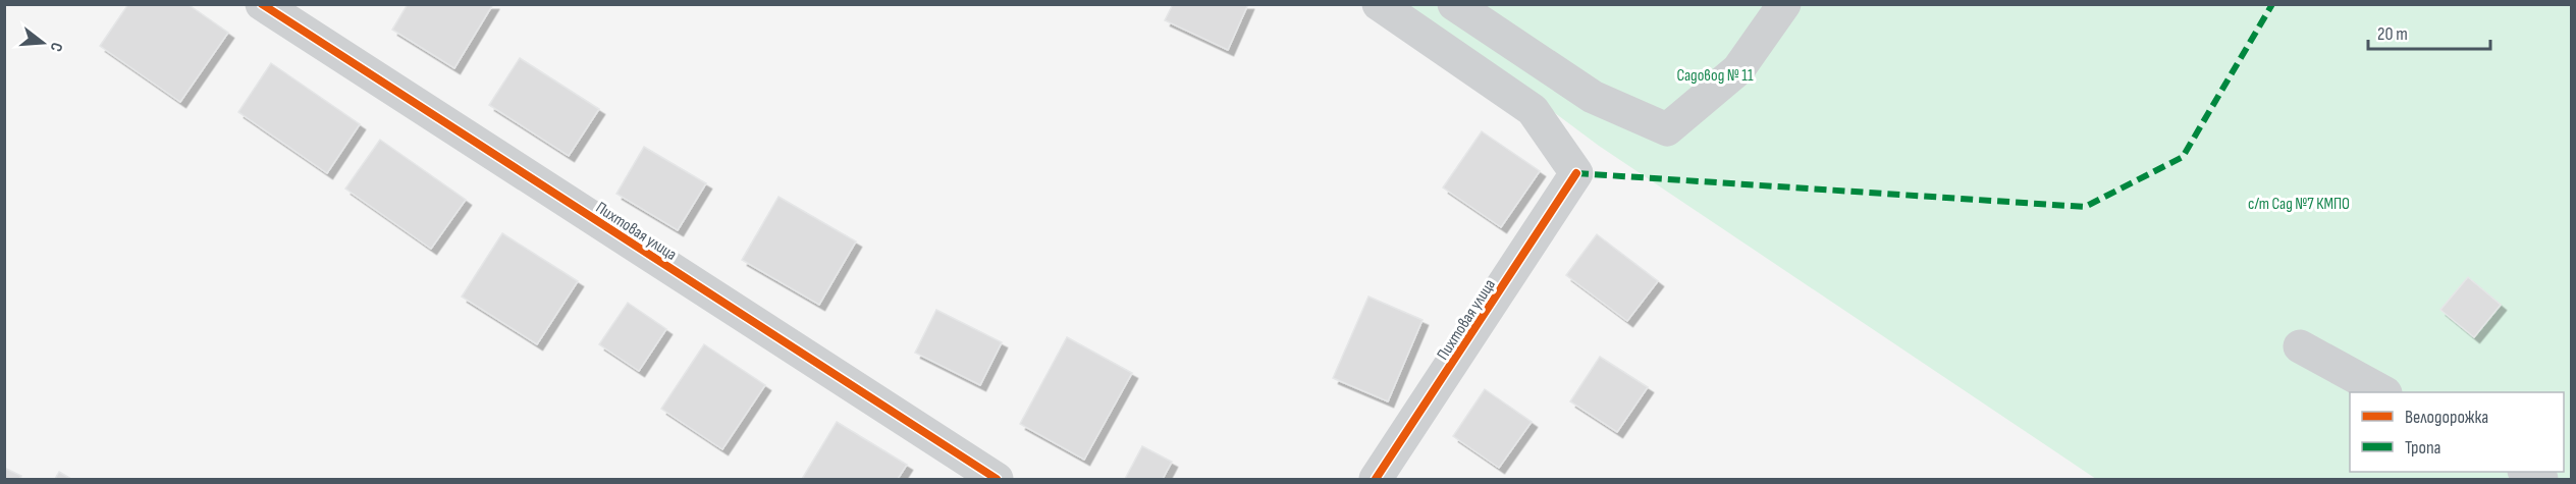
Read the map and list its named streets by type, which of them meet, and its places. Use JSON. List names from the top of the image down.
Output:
{
  "streets": {
    "street": ["Пихтовая улица"]
  },
  "parks": ["Садовод № 11", "с/т Сад №7 КМПО"],
  "legend": ["Велодорожка", "Тропа"],
  "scale_bar": "20 m",
  "north": "right"
}
